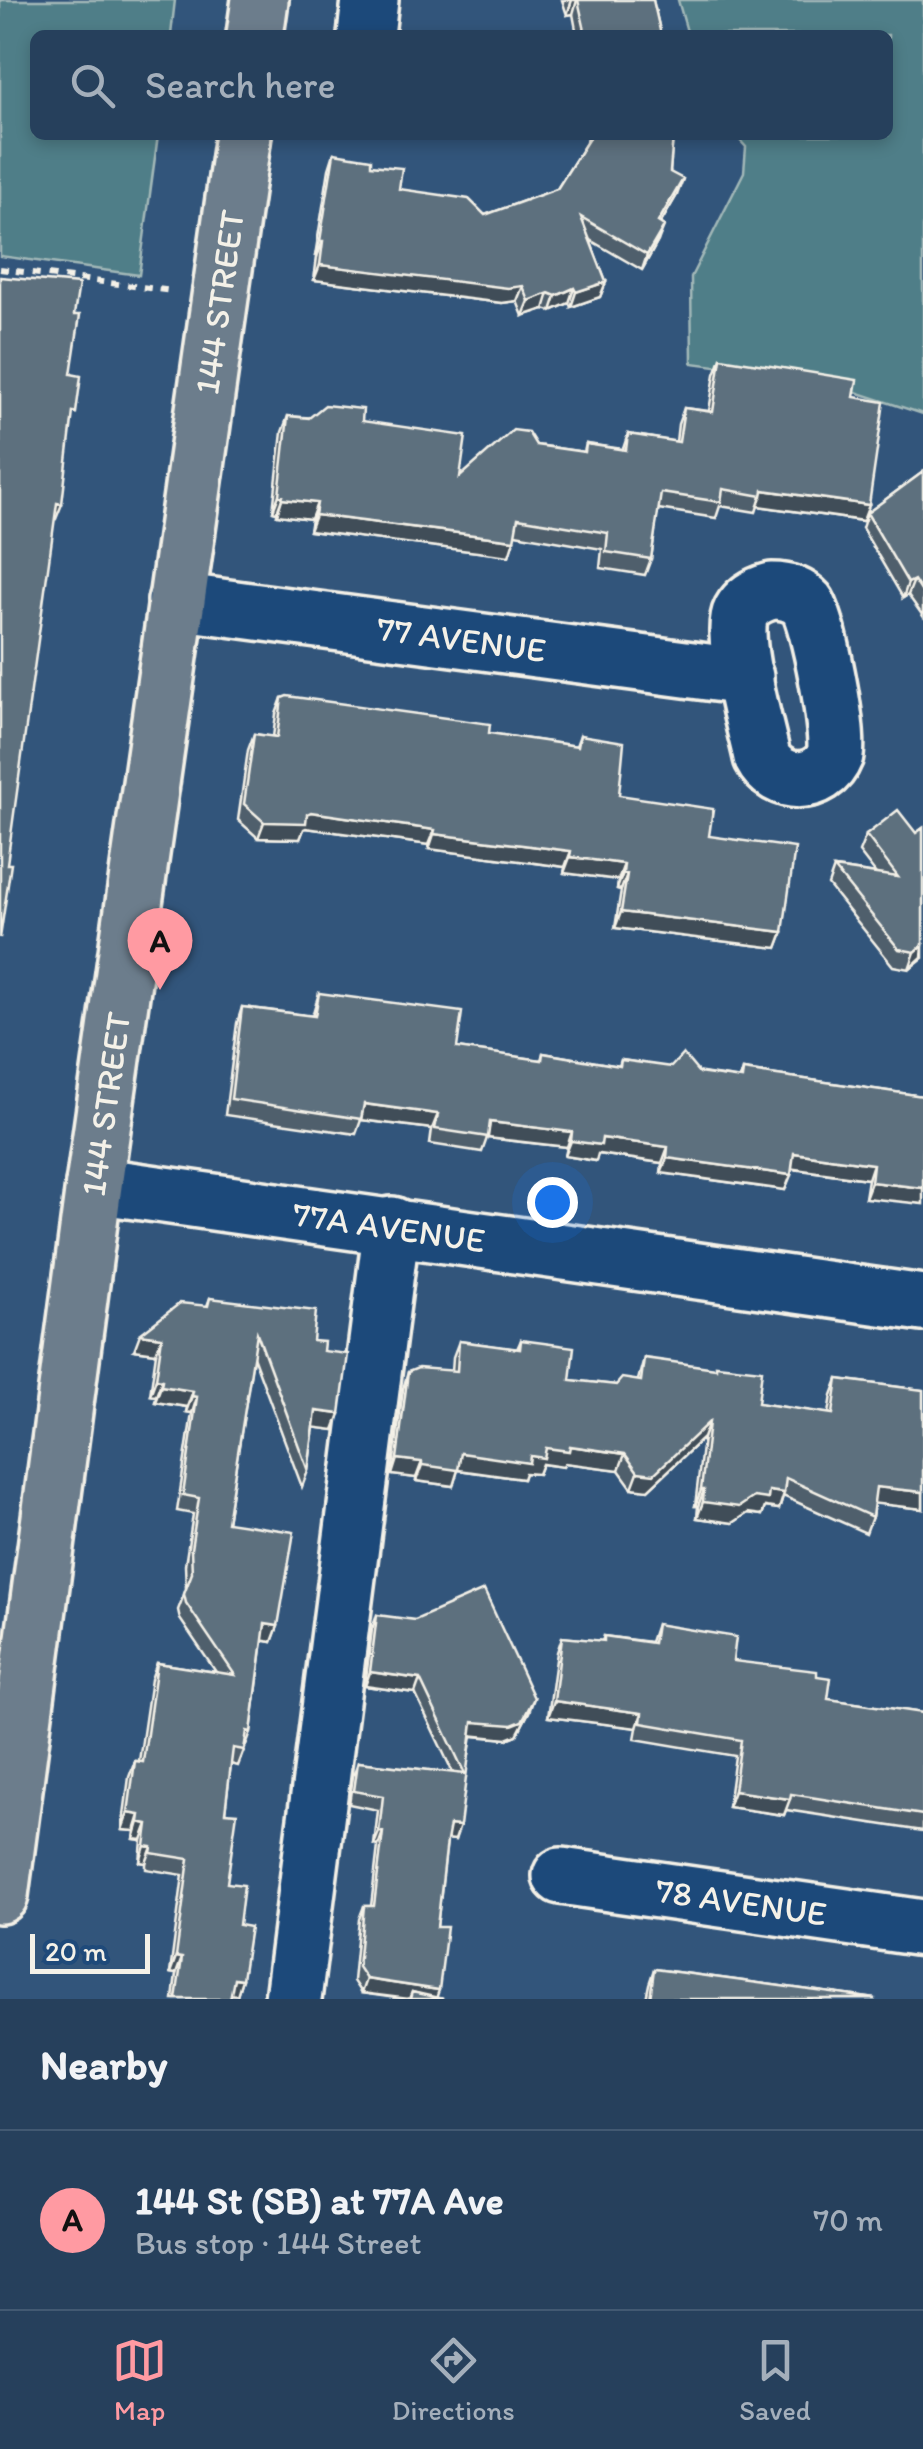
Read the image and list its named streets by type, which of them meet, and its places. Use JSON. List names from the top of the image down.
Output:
{
  "streets": {
    "main road": ["144 STREET"],
    "street": ["77 AVENUE", "77A AVENUE", "78 AVENUE"]
  },
  "crossings": [
    ["144 STREET", "77 AVENUE"],
    ["144 STREET", "77A AVENUE"]
  ],
  "scale_bar": "20 m",
  "page": {
    "search": "Search here",
    "pins": "A",
    "scale": "20 m",
    "heading": "Nearby",
    "list": [
      {
        "mark": "A",
        "name": "144 St (SB) at 77A Ave",
        "note": "Bus stop · 144 Street",
        "value": "70 m"
      }
    ],
    "nav": ["Map", "Directions", "Saved"]
  }
}
